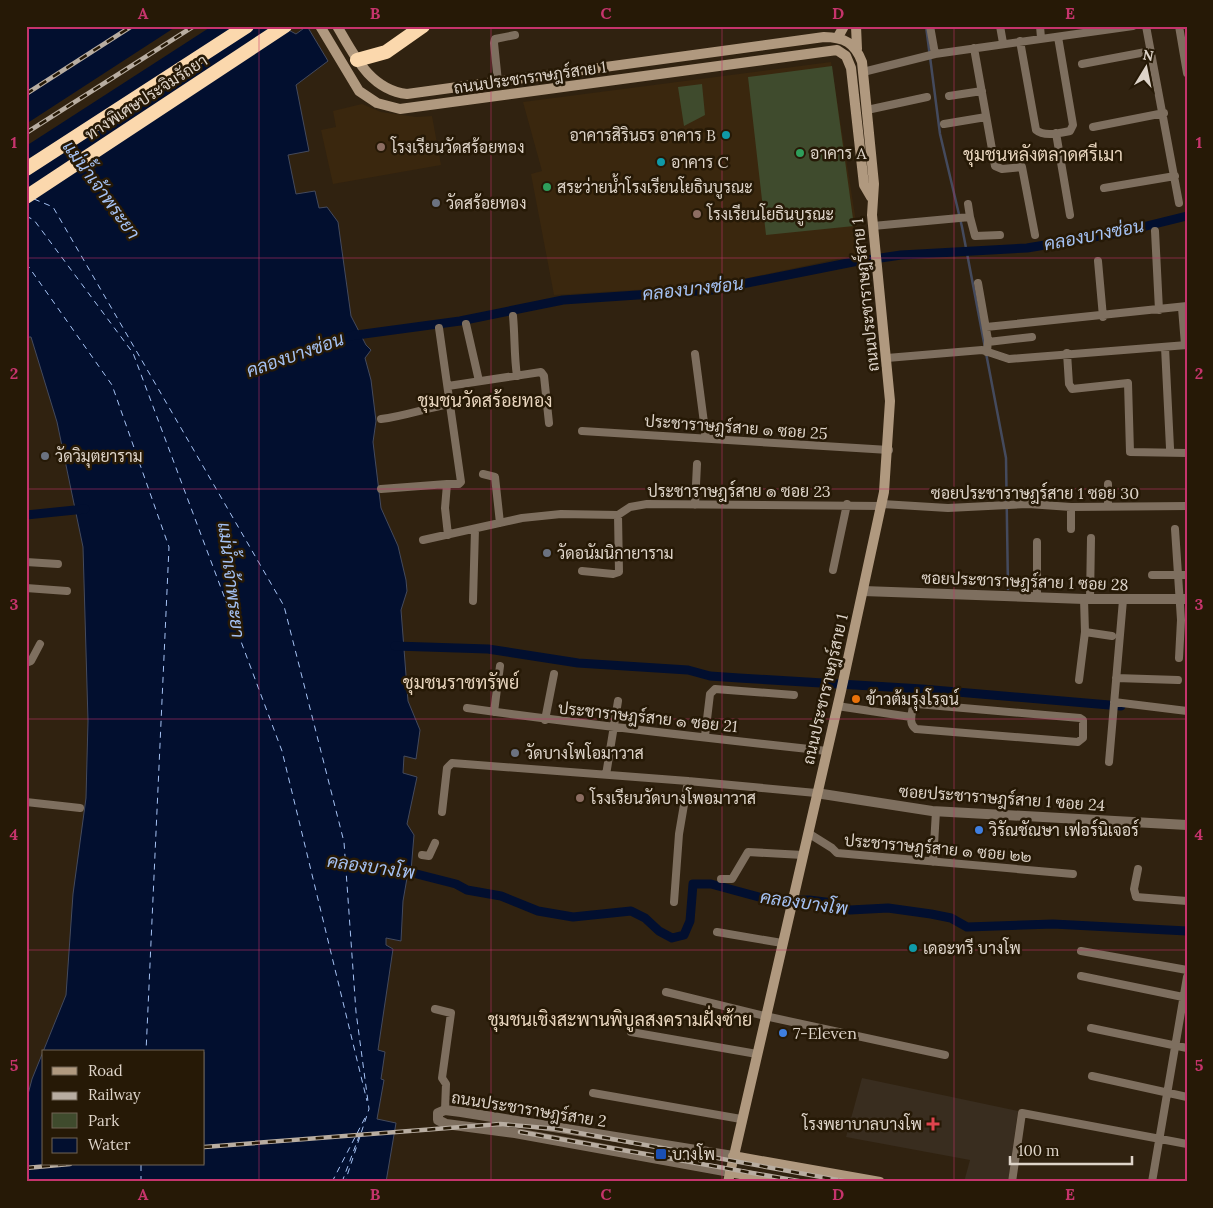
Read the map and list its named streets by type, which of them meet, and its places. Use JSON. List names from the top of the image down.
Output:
{
  "streets": {
    "highway": ["ทางพิเศษประจิมรัถยา"],
    "main road": ["ถนนประชาราษฎร์สาย 1", "ถนนประชาราษฎร์สาย 2"],
    "street": [
      "ประชาราษฎร์สาย ๑ ซอย 25",
      "ประชาราษฎร์สาย ๑ ซอย 23",
      "ซอยประชาราษฎร์สาย 1 ซอย 30",
      "ซอยประชาราษฎร์สาย 1 ซอย 28",
      "ประชาราษฎร์สาย ๑ ซอย 21",
      "ซอยประชาราษฎร์สาย 1 ซอย 24",
      "ประชาราษฎร์สาย ๑ ซอย ๒๒"
    ]
  },
  "crossings": [
    ["ถนนประชาราษฎร์สาย 1", "ประชาราษฎร์สาย ๑ ซอย 25"],
    ["ถนนประชาราษฎร์สาย 1", "ประชาราษฎร์สาย ๑ ซอย 23"],
    ["ถนนประชาราษฎร์สาย 1", "ซอยประชาราษฎร์สาย 1 ซอย 30"],
    ["ถนนประชาราษฎร์สาย 1", "ซอยประชาราษฎร์สาย 1 ซอย 28"],
    ["ถนนประชาราษฎร์สาย 1", "ประชาราษฎร์สาย ๑ ซอย 21"],
    ["ถนนประชาราษฎร์สาย 1", "ซอยประชาราษฎร์สาย 1 ซอย 24"],
    ["ถนนประชาราษฎร์สาย 1", "ประชาราษฎร์สาย ๑ ซอย ๒๒"],
    ["ถนนประชาราษฎร์สาย 1", "ถนนประชาราษฎร์สาย 2"],
    ["ประชาราษฎร์สาย ๑ ซอย 23", "ซอยประชาราษฎร์สาย 1 ซอย 30"]
  ],
  "districts": [
    "ชุมชนหลังตลาดศรีเมา",
    "ชุมชนวัดสร้อยทอง",
    "ชุมชนราชทรัพย์",
    "ชุมชนเชิงสะพานพิบูลสงครามฝั่งซ้าย"
  ],
  "water": ["แม่น้ำเจ้าพระยา", "คลองบางซ่อน", "คลองบางโพ"],
  "places": {
    "other": [
      "อาคารสิรินธร อาคาร B",
      "โรงเรียนวัดสร้อยทอง",
      "อาคาร A",
      "อาคาร C",
      "สระว่ายนํ้าโรงเรียนโยธินบูรณะ",
      "วัดสร้อยทอง",
      "โรงเรียนโยธินบูรณะ",
      "วัดวิมุตยาราม",
      "วัดอนัมนิกายาราม",
      "ข้าวต้มรุ่งโรจน์",
      "วัดบางโพโอมาวาส",
      "โรงเรียนวัดบางโพอมาวาส",
      "วิรัณชัณษา เฟอร์นิเจอร์",
      "เดอะทรี บางโพ",
      "7-Eleven"
    ],
    "health": ["โรงพยาบาลบางโพ"],
    "transit": ["บางโพ"]
  },
  "legend": [
    "Road",
    "Railway",
    "Park",
    "Water"
  ],
  "scale_bar": "100 m",
  "north": "top",
  "grid": {
    "columns": [
      "A",
      "B",
      "C",
      "D",
      "E"
    ],
    "rows": [
      "1",
      "2",
      "3",
      "4",
      "5"
    ]
  }
}
